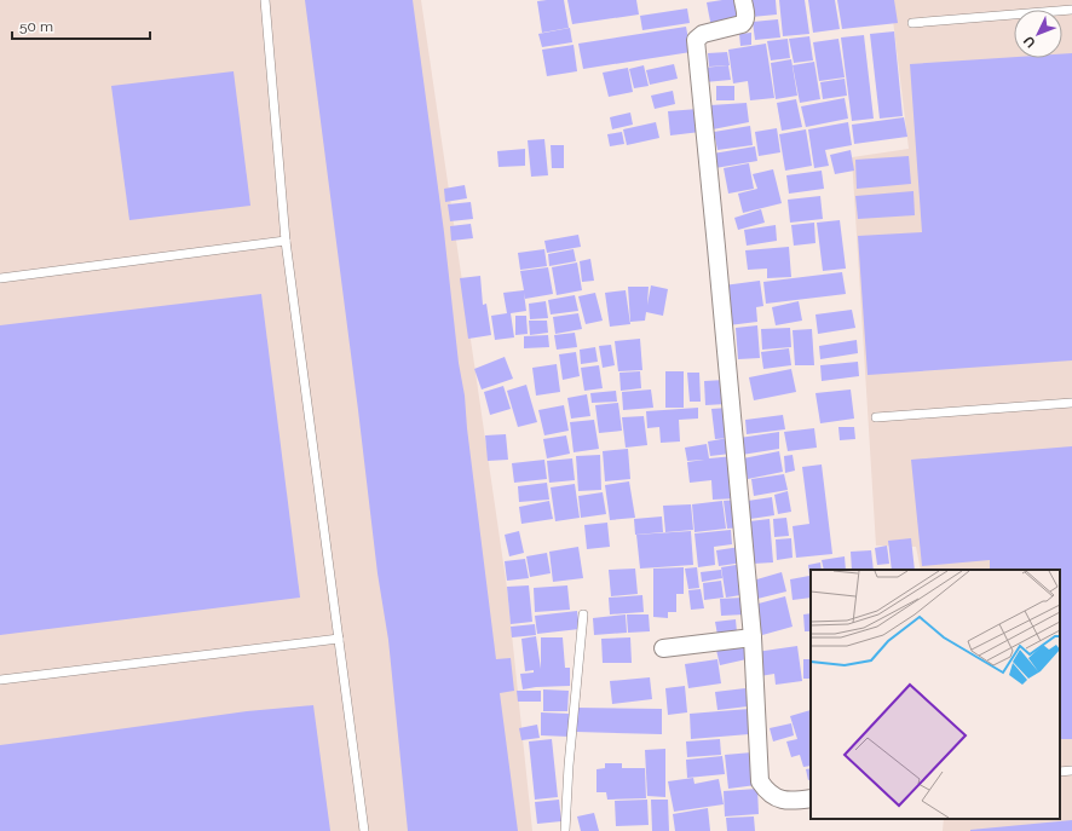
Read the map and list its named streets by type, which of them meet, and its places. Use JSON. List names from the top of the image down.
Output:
{
  "scale_bar": "50 m",
  "north": "bottom left"
}
